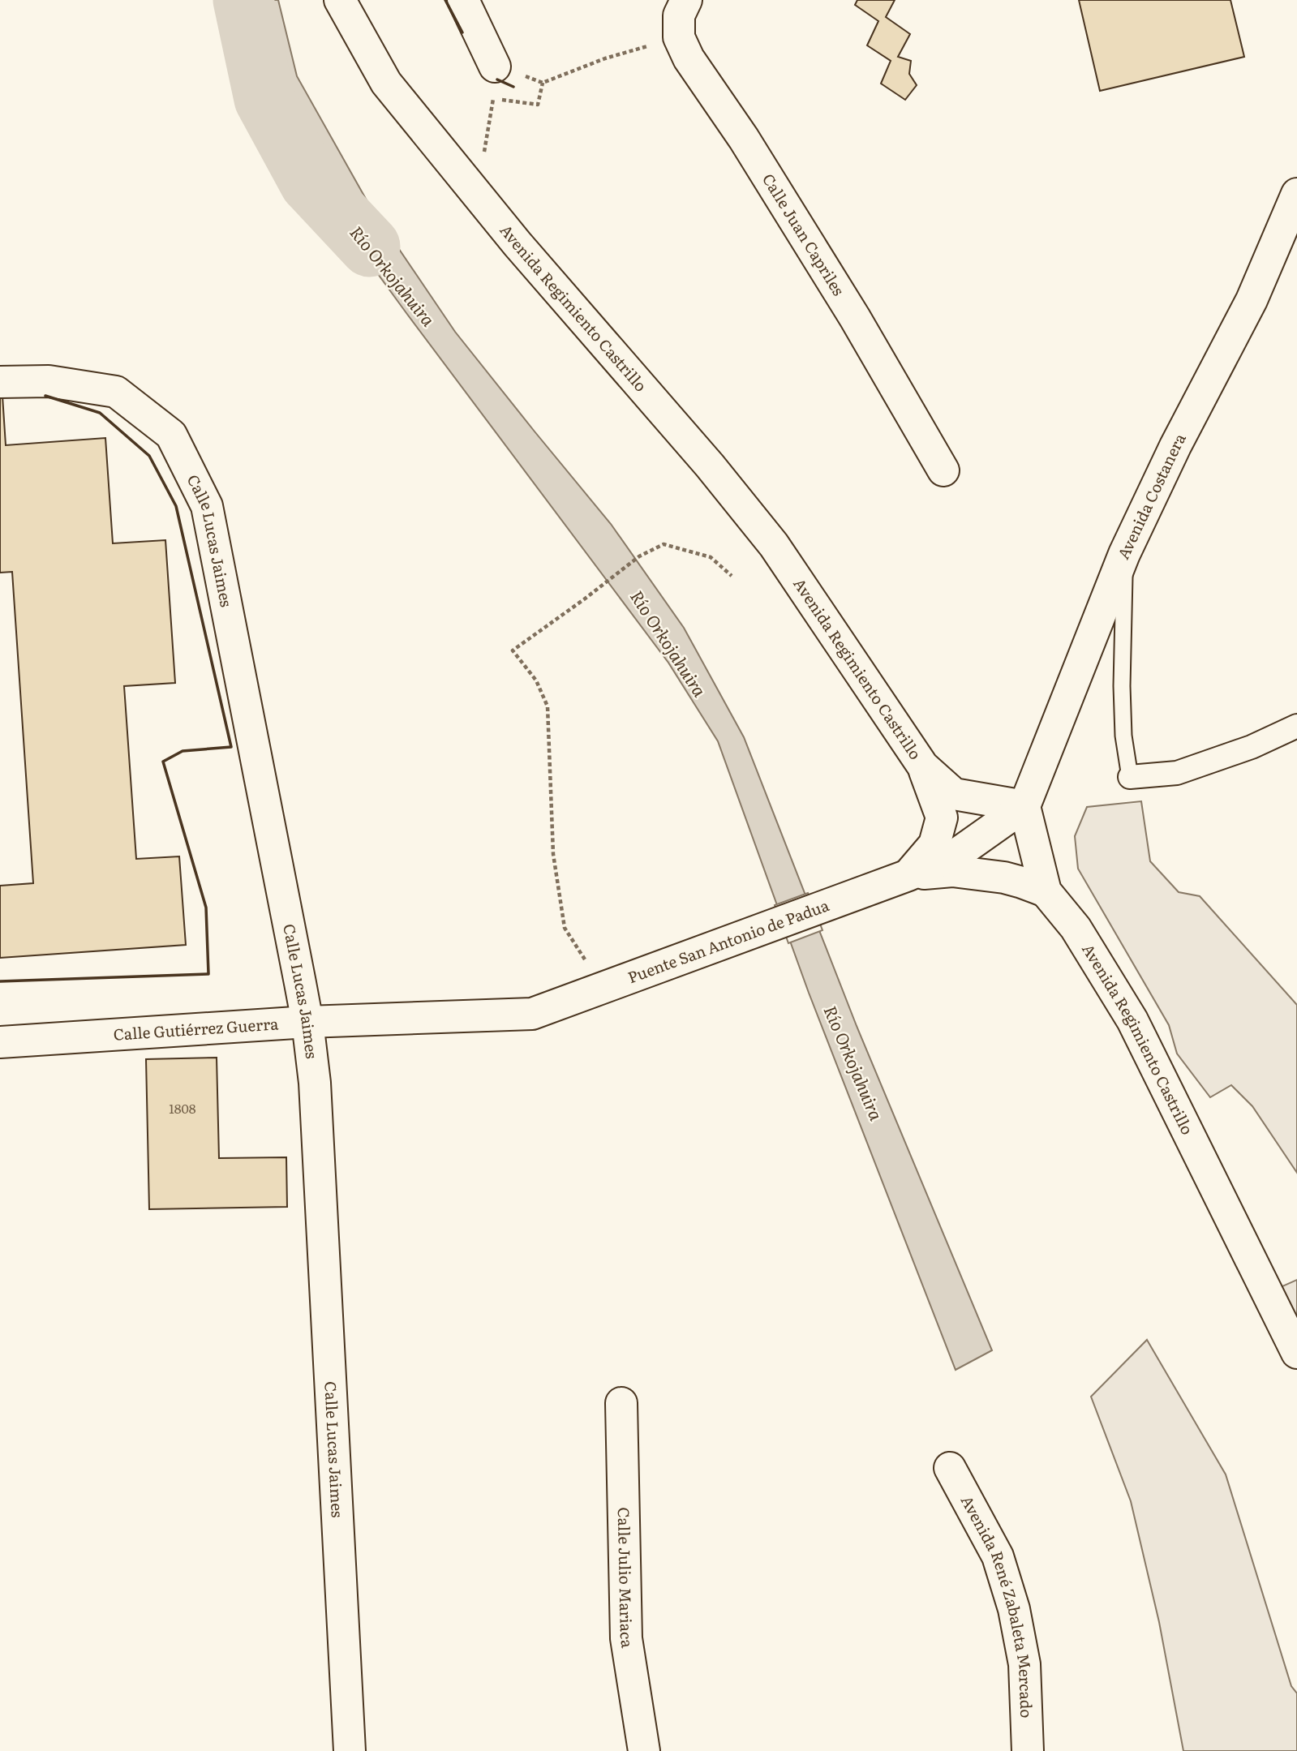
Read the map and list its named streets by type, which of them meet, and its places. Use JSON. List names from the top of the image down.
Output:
{
  "streets": {
    "main road": [
      "Calle Juan Capriles",
      "Avenida Regimiento Castrillo",
      "Avenida Costanera",
      "Calle Lucas Jaimes",
      "Puente San Antonio de Padua",
      "Calle Gutiérrez Guerra",
      "Calle Julio Mariaca",
      "Avenida René Zabaleta Mercado"
    ]
  },
  "crossings": [
    ["Avenida Regimiento Castrillo", "Avenida Costanera"],
    ["Calle Lucas Jaimes", "Calle Gutiérrez Guerra"],
    ["Puente San Antonio de Padua", "Calle Gutiérrez Guerra"]
  ],
  "water": ["Río Orkojahuira"],
  "house_numbers": ["1808"]
}
